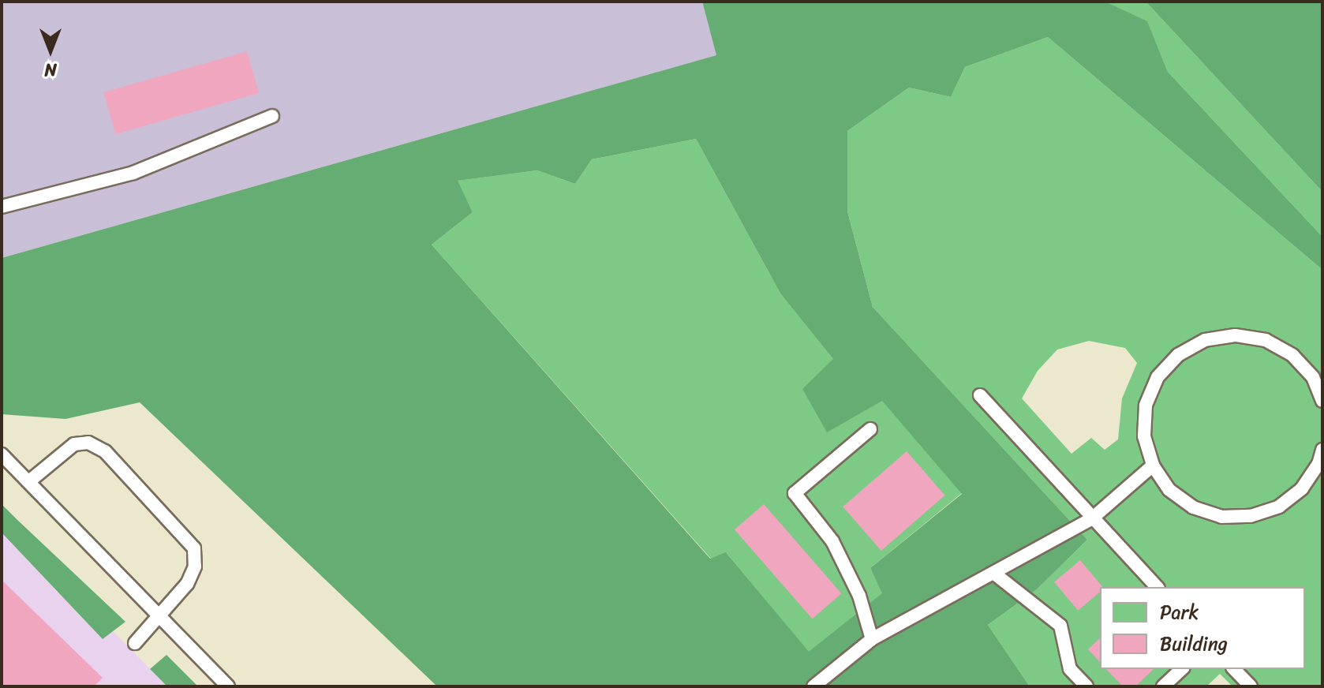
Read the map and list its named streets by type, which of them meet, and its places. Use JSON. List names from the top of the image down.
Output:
{
  "legend": ["Park", "Building"],
  "north": "bottom"
}
